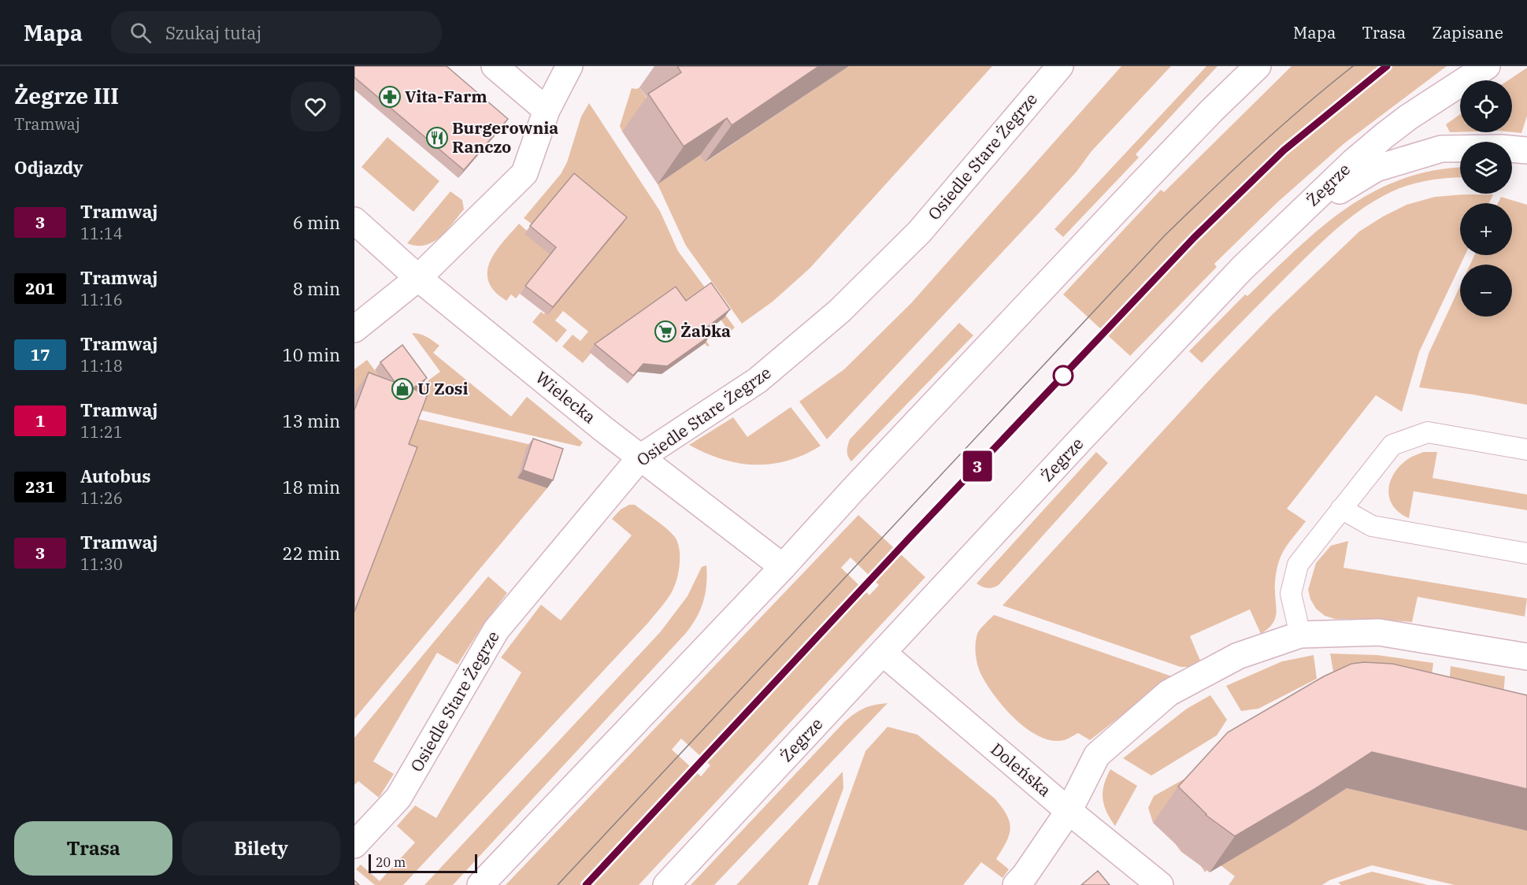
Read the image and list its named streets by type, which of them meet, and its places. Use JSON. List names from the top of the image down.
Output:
{
  "streets": {
    "street": [
      "Osiedle Stare Żegrze",
      "Żegrze",
      "Wielecka",
      "Doleńska"
    ]
  },
  "crossings": [
    ["Osiedle Stare Żegrze", "Wielecka"],
    ["Żegrze", "Doleńska"]
  ],
  "places": {
    "pharmacy": ["Vita-Farm"],
    "restaurant": ["Burgerownia Ranczo"],
    "supermarket": ["Żabka"],
    "shop": ["U Zosi"]
  },
  "lines": ["tram line 3"],
  "scale_bar": "20 m",
  "page": {
    "header": "Mapa",
    "search": "Szukaj tutaj",
    "nav": ["Mapa", "Trasa", "Zapisane"],
    "heading": [
      ["Żegrze III", "Tramwaj"],
      "Odjazdy"
    ],
    "on_map": "3",
    "map_buttons": ["+", "−"],
    "list": [
      {
        "mark": "3",
        "name": "Tramwaj",
        "note": "11:14",
        "value": "6 min"
      },
      {
        "mark": "201",
        "name": "Tramwaj",
        "note": "11:16",
        "value": "8 min"
      },
      {
        "mark": "17",
        "name": "Tramwaj",
        "note": "11:18",
        "value": "10 min"
      },
      {
        "mark": "1",
        "name": "Tramwaj",
        "note": "11:21",
        "value": "13 min"
      },
      {
        "mark": "231",
        "name": "Autobus",
        "note": "11:26",
        "value": "18 min"
      },
      {
        "mark": "3",
        "name": "Tramwaj",
        "note": "11:30",
        "value": "22 min"
      }
    ],
    "buttons": ["Trasa", "Bilety"],
    "scale": "20 m"
  }
}
